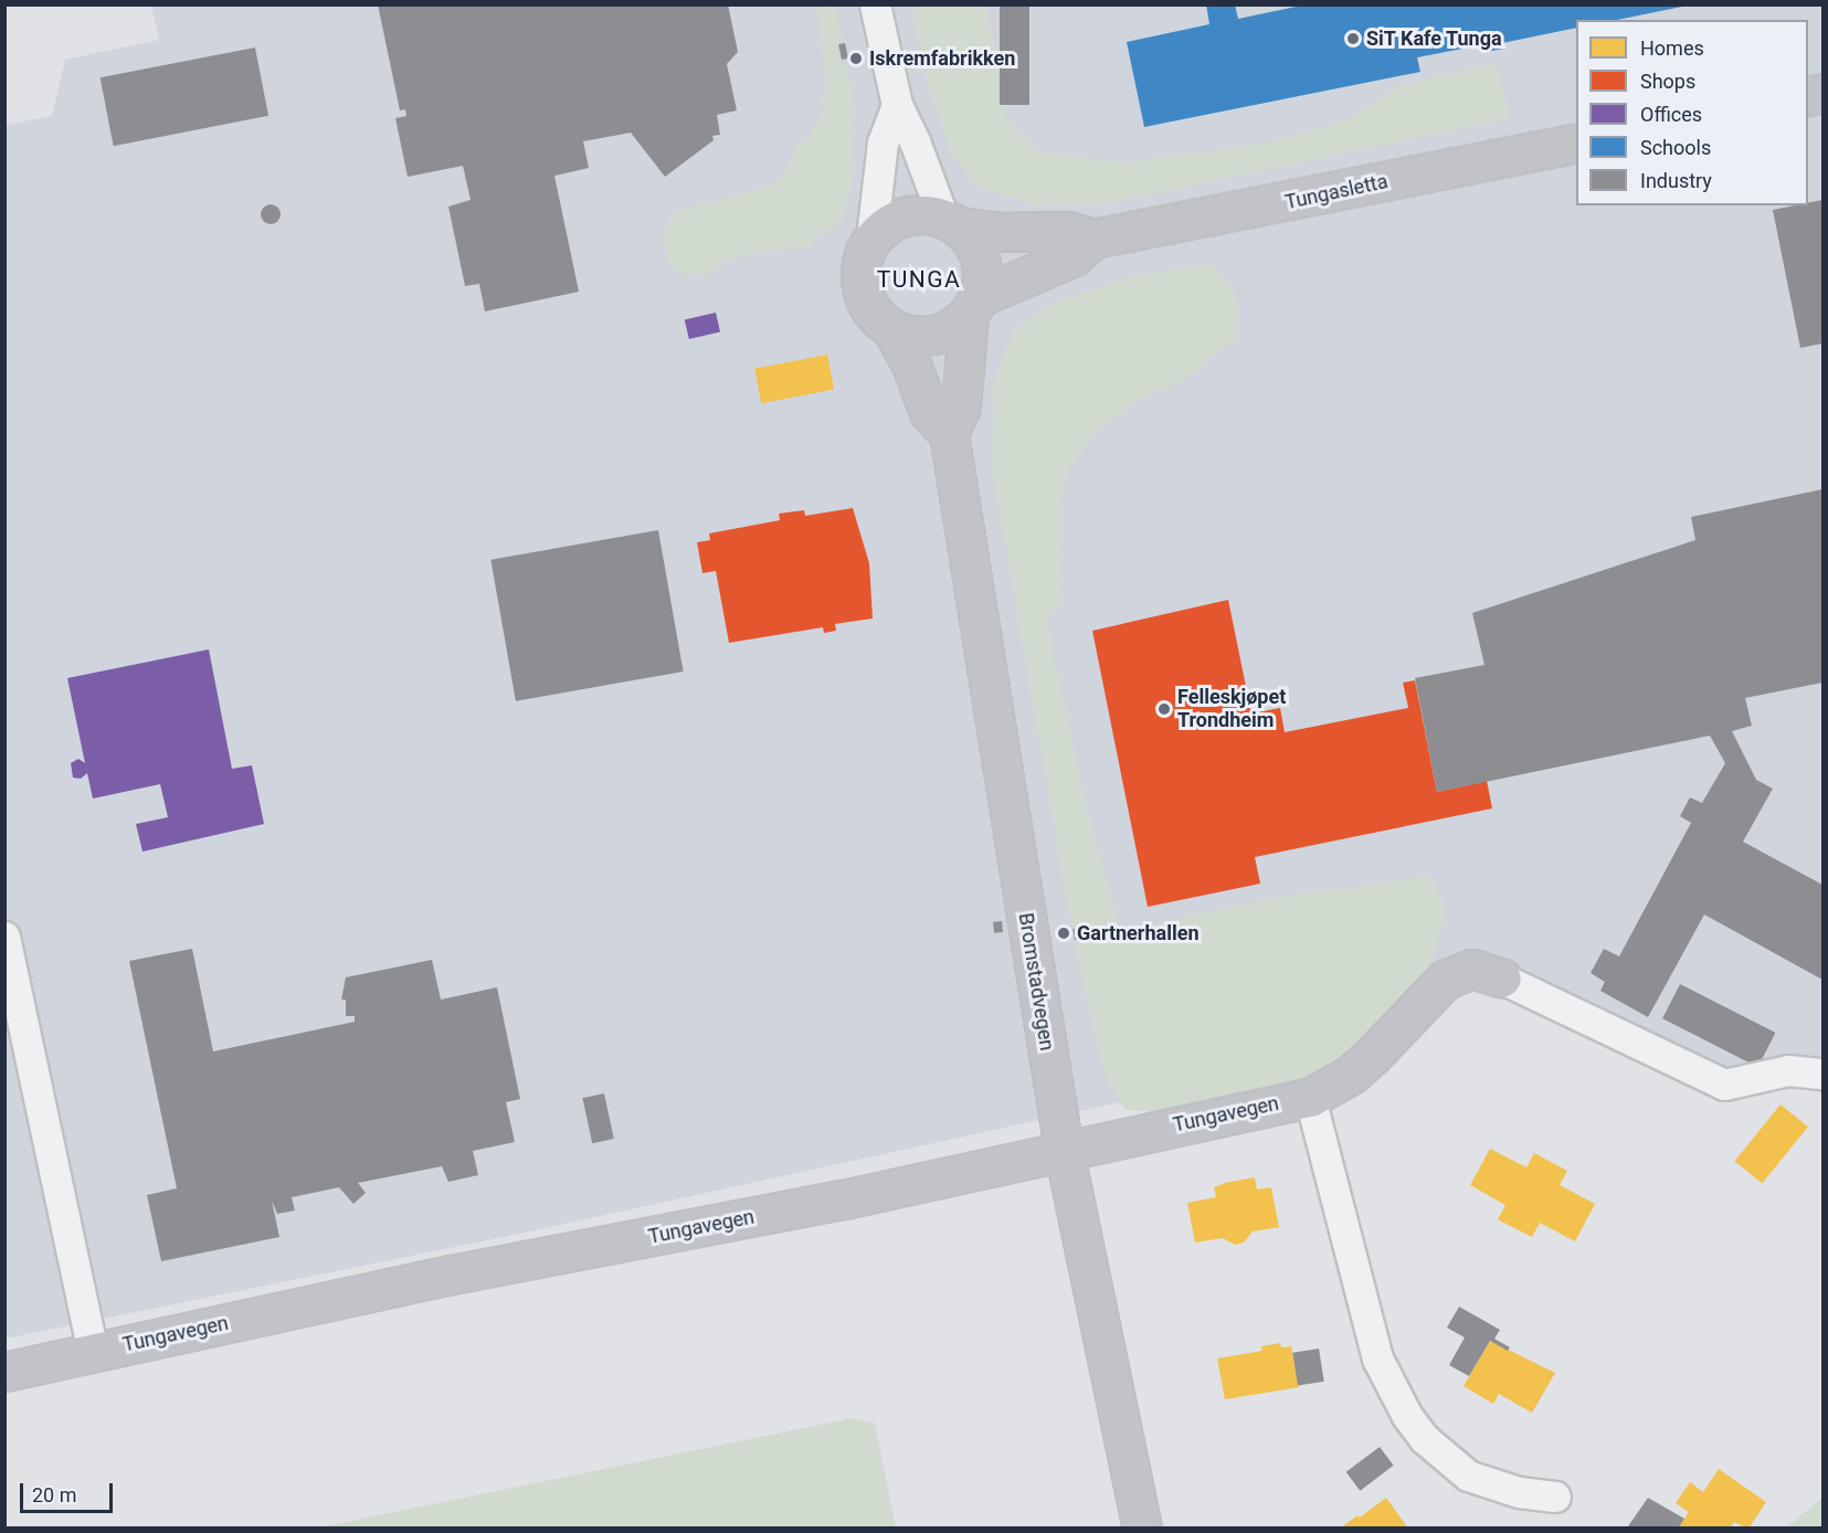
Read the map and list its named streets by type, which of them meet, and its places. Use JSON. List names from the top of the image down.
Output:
{
  "streets": {
    "street": ["Tungasletta", "Bromstadvegen", "Tungavegen"]
  },
  "crossings": [
    ["Tungasletta", "Bromstadvegen"],
    ["Bromstadvegen", "Tungavegen"]
  ],
  "districts": ["TUNGA"],
  "places": [
    "SiT Kafe Tunga",
    "Iskremfabrikken",
    "Felleskjøpet Trondheim",
    "Gartnerhallen"
  ],
  "legend": [
    "Homes",
    "Shops",
    "Offices",
    "Schools",
    "Industry"
  ],
  "scale_bar": "20 m"
}
